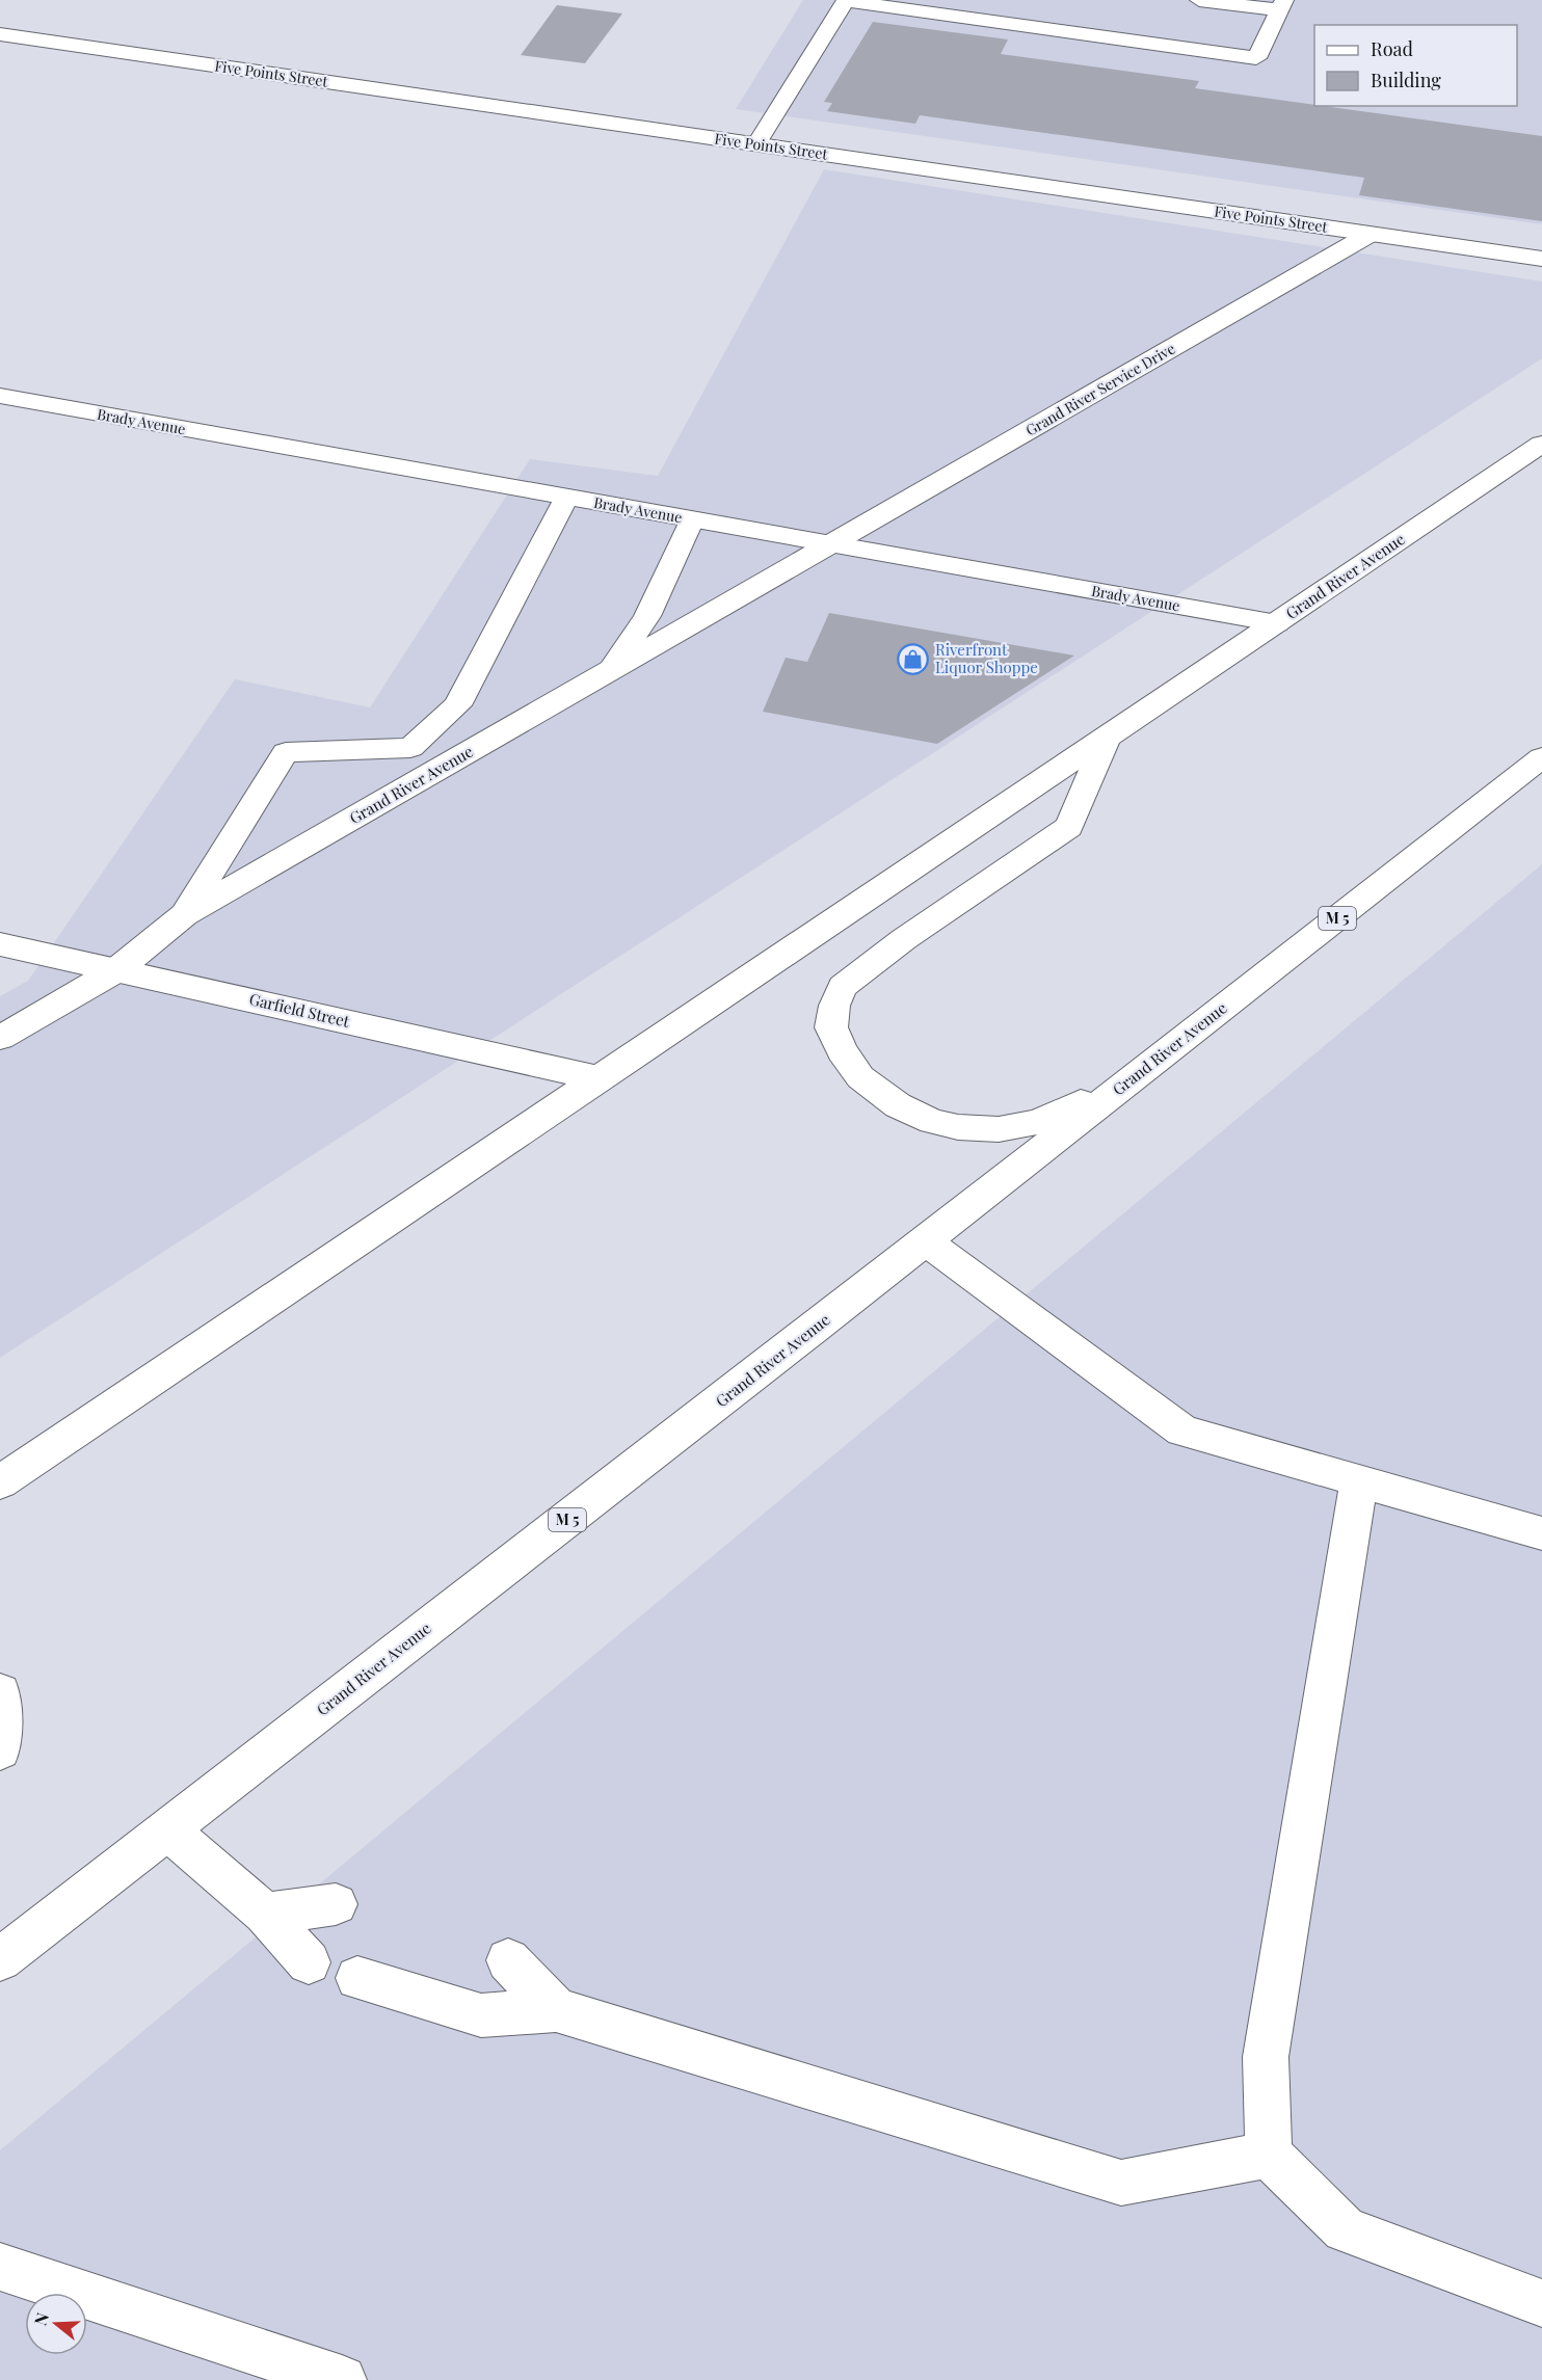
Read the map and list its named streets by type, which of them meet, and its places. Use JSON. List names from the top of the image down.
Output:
{
  "streets": {
    "main road": [
      "Five Points Street",
      "Grand River Service Drive",
      "Brady Avenue",
      "Grand River Avenue",
      "M 5",
      "Garfield Street"
    ]
  },
  "crossings": [
    ["Five Points Street", "Grand River Service Drive"],
    ["Grand River Service Drive", "Brady Avenue"],
    ["Grand River Service Drive", "Grand River Avenue"],
    ["Brady Avenue", "Grand River Avenue"],
    ["Grand River Avenue", "Garfield Street"]
  ],
  "places": {
    "shop": ["Riverfront Liquor Shoppe"]
  },
  "legend": ["Road", "Building"],
  "north": "left"
}
